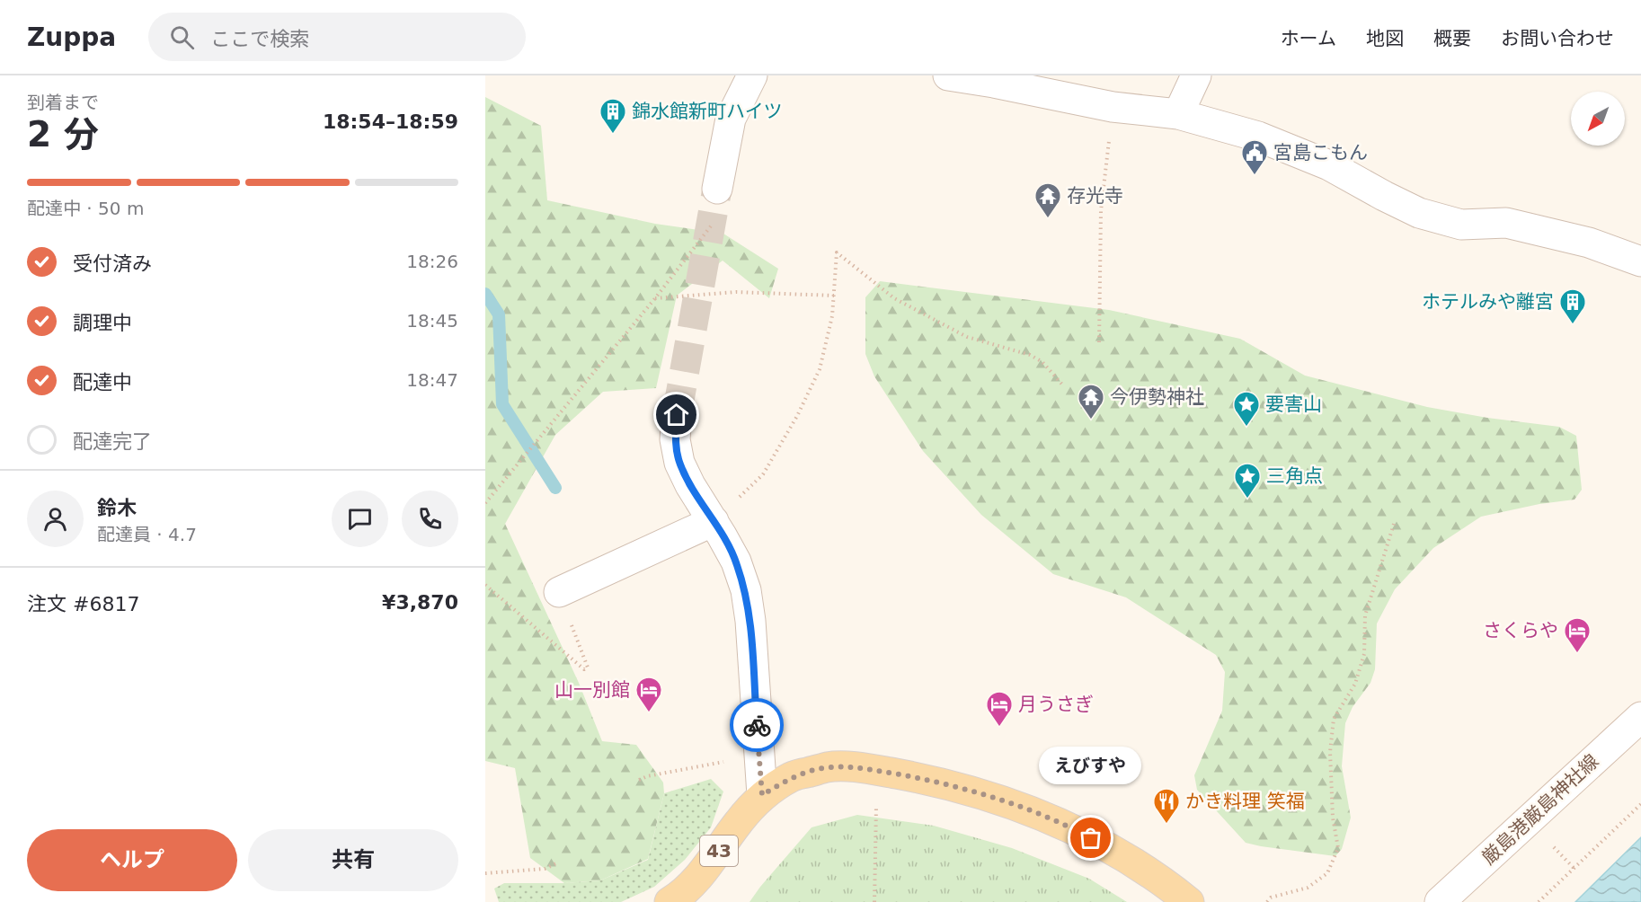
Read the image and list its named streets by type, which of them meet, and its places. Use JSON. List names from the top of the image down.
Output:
{
  "streets": {
    "main road": ["43"],
    "street": ["厳島港厳島神社線"]
  },
  "places": {
    "building": ["錦水館新町ハイツ", "ホテルみや離宮"],
    "public building": ["宮島こもん"],
    "temple": ["存光寺", "今伊勢神社"],
    "place": ["要害山", "三角点"],
    "hotel": ["さくらや", "山一別館", "月うさぎ"],
    "restaurant": ["かき料理 笑福"],
    "other": ["えびすや"]
  },
  "north": "bottom left",
  "page": {
    "header": "Zuppa",
    "search": "ここで検索",
    "nav": [
      "ホーム",
      "地図",
      "概要",
      "お問い合わせ"
    ],
    "heading": ["2 分", "到着まで", "18:54–18:59"],
    "panel": [
      "鈴木",
      "配達員 · 4.7",
      "注文 #6817",
      "¥3,870"
    ],
    "bar": "配達中 · 50 m",
    "list": [
      ["受付済み", "18:26"],
      ["調理中", "18:45"],
      ["配達中", "18:47"],
      "配達完了"
    ],
    "bubble": "えびすや",
    "buttons": ["ヘルプ", "共有"]
  }
}
